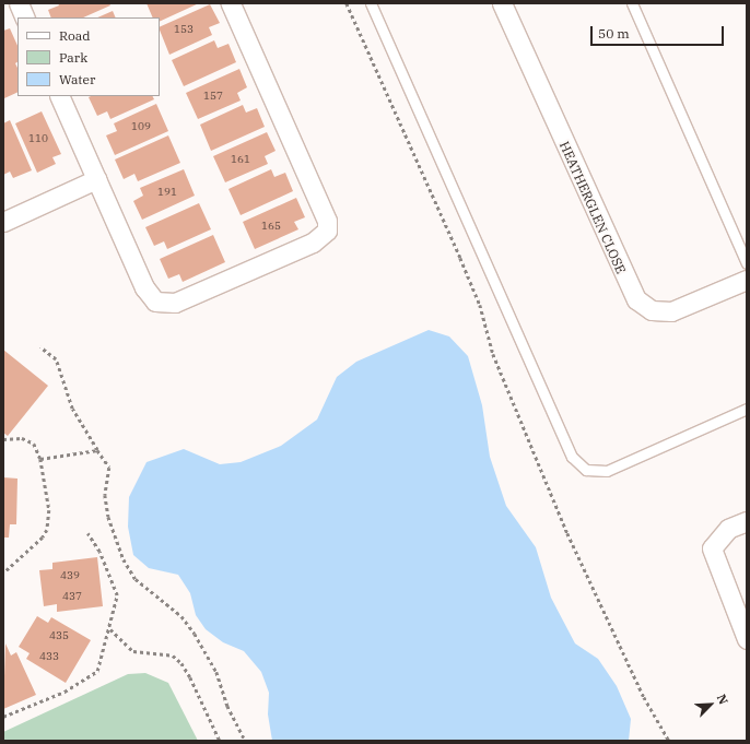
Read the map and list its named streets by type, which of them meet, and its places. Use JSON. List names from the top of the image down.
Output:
{
  "streets": {
    "street": ["HEATHERGLEN CLOSE"]
  },
  "house_numbers": [
    "153",
    "157",
    "109",
    "110",
    "161",
    "191",
    "165",
    "439",
    "437",
    "435",
    "433"
  ],
  "legend": ["Road", "Park", "Water"],
  "scale_bar": "50 m",
  "north": "top right"
}
